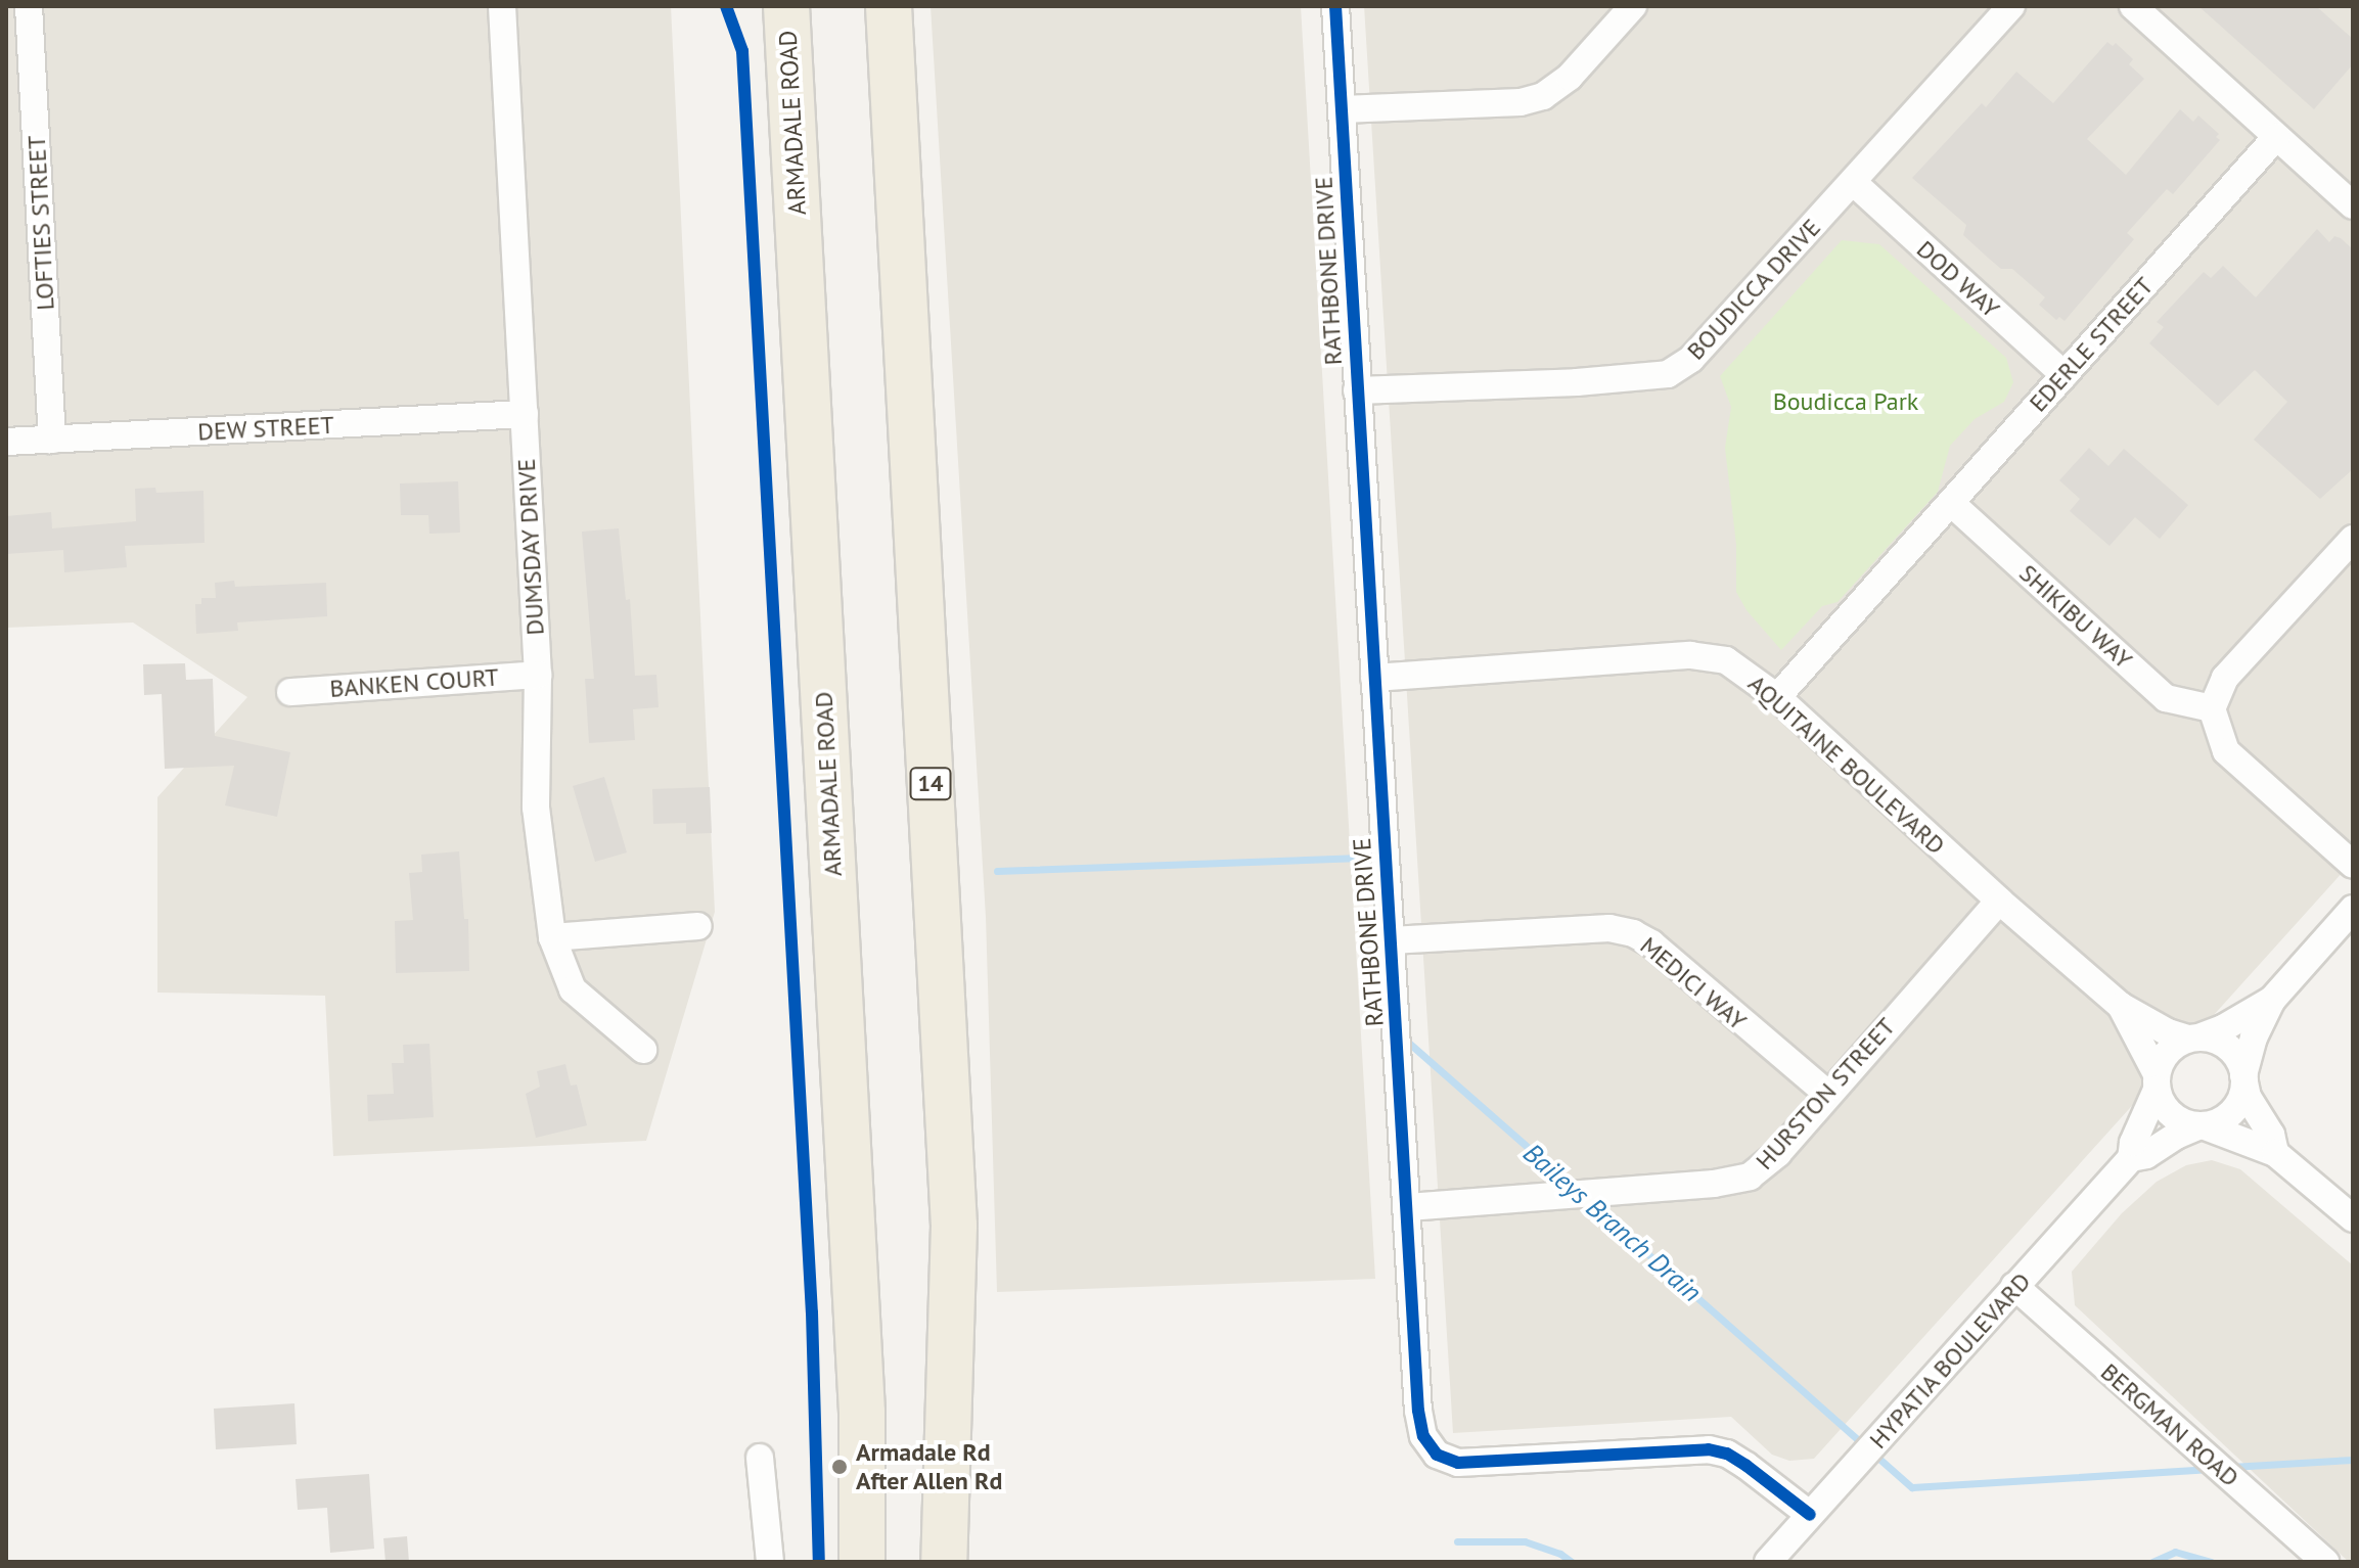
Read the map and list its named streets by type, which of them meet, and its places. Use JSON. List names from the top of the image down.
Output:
{
  "streets": {
    "highway": ["ARMADALE ROAD", "14"],
    "street": [
      "LOFTIES STREET",
      "RATHBONE DRIVE",
      "DOD WAY",
      "BOUDICCA DRIVE",
      "EDERLE STREET",
      "DEW STREET",
      "DUMSDAY DRIVE",
      "SHIKIBU WAY",
      "BANKEN COURT",
      "AQUITAINE BOULEVARD",
      "MEDICI WAY",
      "HURSTON STREET",
      "HYPATIA BOULEVARD",
      "BERGMAN ROAD"
    ]
  },
  "crossings": [
    ["LOFTIES STREET", "DEW STREET"],
    ["RATHBONE DRIVE", "BOUDICCA DRIVE"],
    ["RATHBONE DRIVE", "AQUITAINE BOULEVARD"],
    ["RATHBONE DRIVE", "MEDICI WAY"],
    ["RATHBONE DRIVE", "HURSTON STREET"],
    ["RATHBONE DRIVE", "HYPATIA BOULEVARD"],
    ["DOD WAY", "BOUDICCA DRIVE"],
    ["DOD WAY", "EDERLE STREET"],
    ["EDERLE STREET", "SHIKIBU WAY"],
    ["EDERLE STREET", "AQUITAINE BOULEVARD"],
    ["DEW STREET", "DUMSDAY DRIVE"],
    ["DUMSDAY DRIVE", "BANKEN COURT"],
    ["AQUITAINE BOULEVARD", "HURSTON STREET"],
    ["MEDICI WAY", "HURSTON STREET"],
    ["HYPATIA BOULEVARD", "BERGMAN ROAD"]
  ],
  "water": ["Baileys Branch Drain"],
  "parks": ["Boudicca Park"],
  "places": ["Armadale Rd After Allen Rd"]
}
